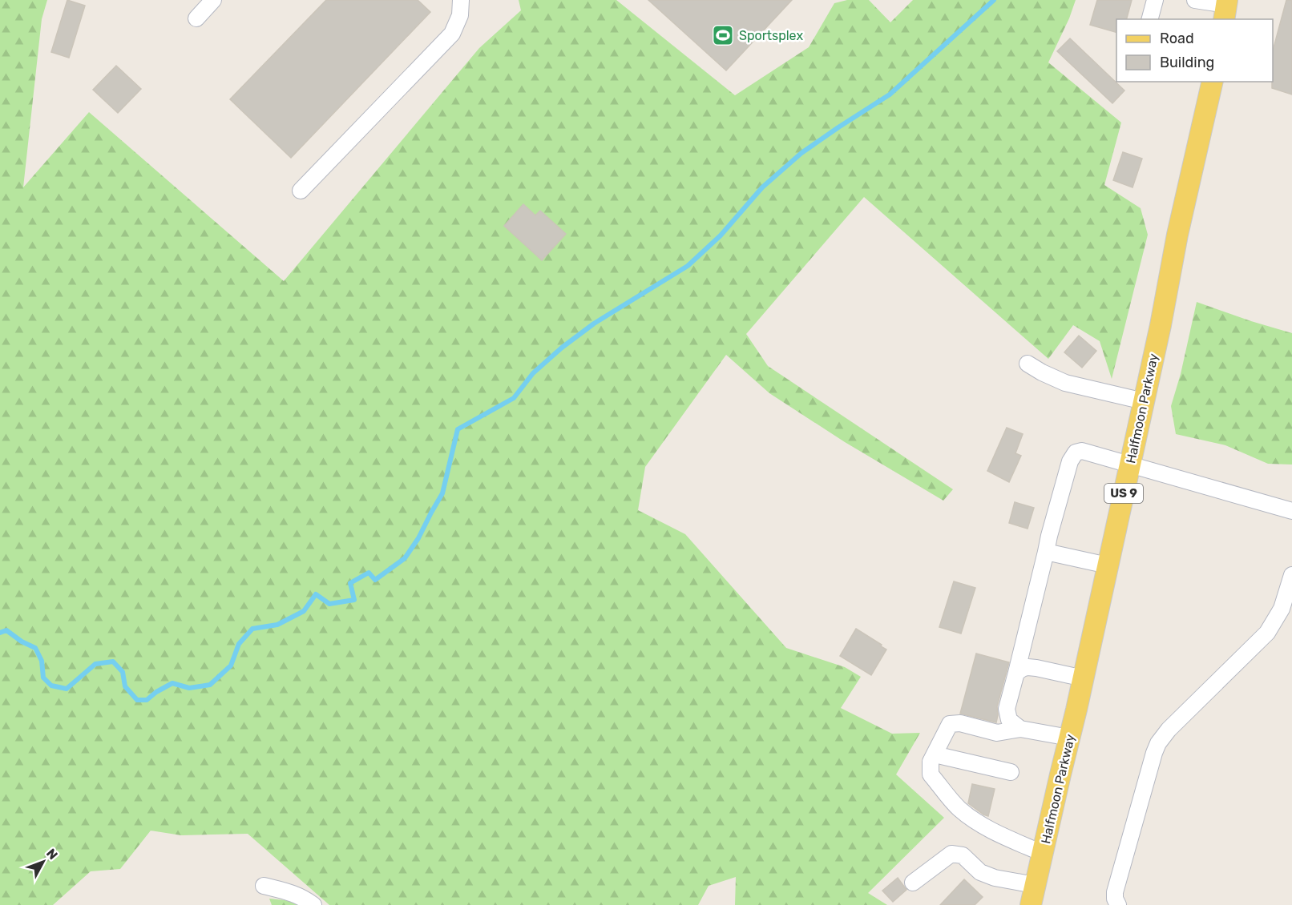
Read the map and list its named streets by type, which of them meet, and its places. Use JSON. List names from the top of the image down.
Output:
{
  "streets": {
    "main road": ["Halfmoon Parkway", "US 9"]
  },
  "places": {
    "sports": ["Sportsplex"]
  },
  "legend": ["Road", "Building"],
  "north": "top right"
}
